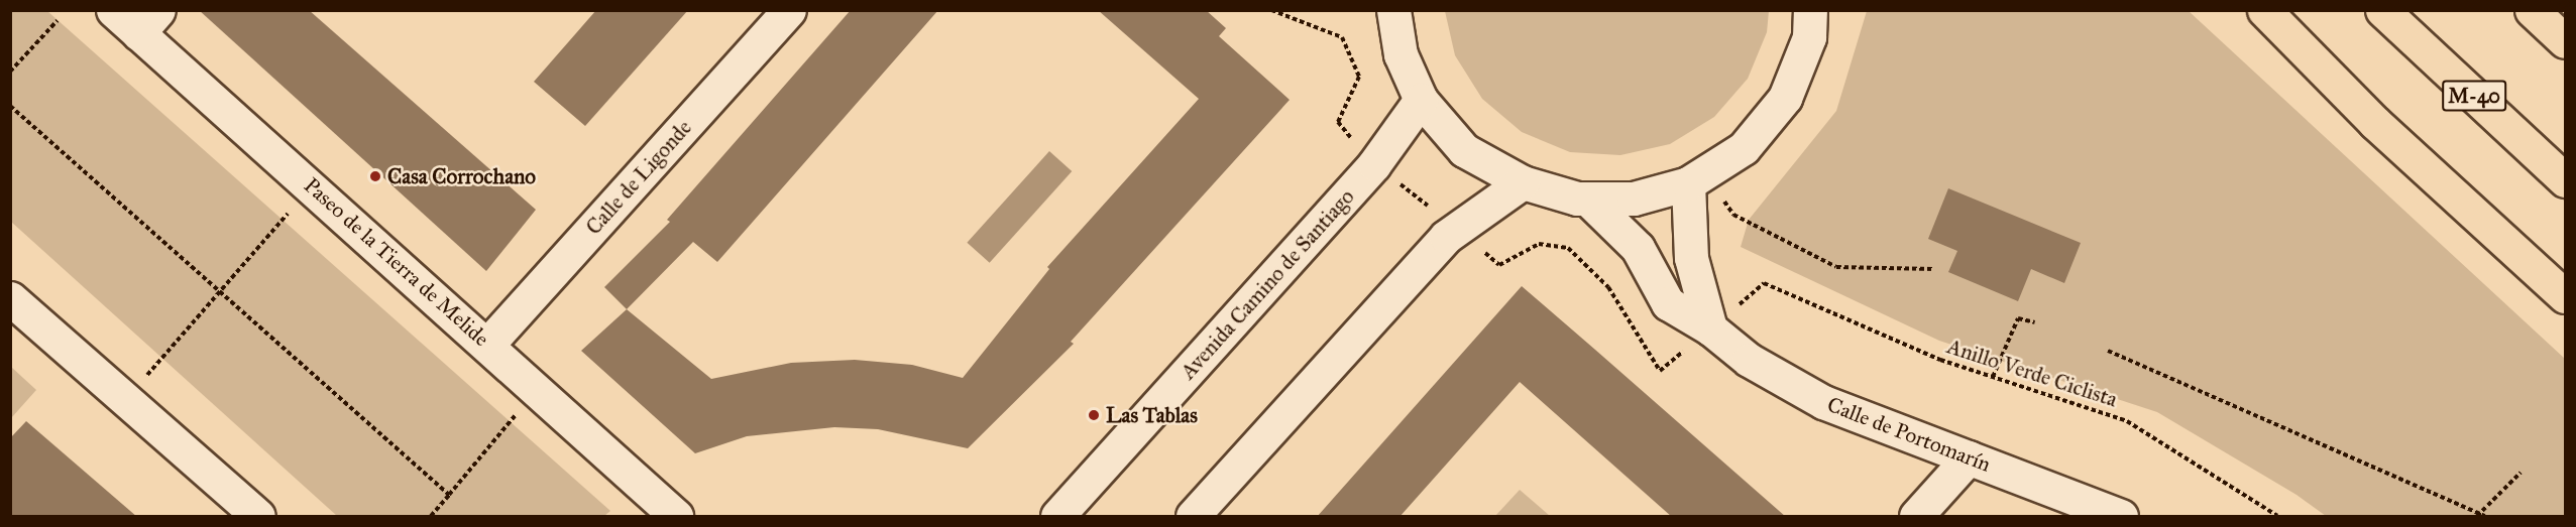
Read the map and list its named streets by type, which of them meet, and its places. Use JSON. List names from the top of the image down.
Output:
{
  "streets": {
    "highway": ["M-40"],
    "street": [
      "Calle de Ligonde",
      "Paseo de la Tierra de Melide",
      "Avenida Camino de Santiago",
      "Calle de Portomarín"
    ],
    "path": ["Anillo Verde Ciclista"]
  },
  "crossings": [
    ["Calle de Ligonde", "Paseo de la Tierra de Melide"]
  ],
  "places": ["Casa Corrochano", "Las Tablas"]
}
